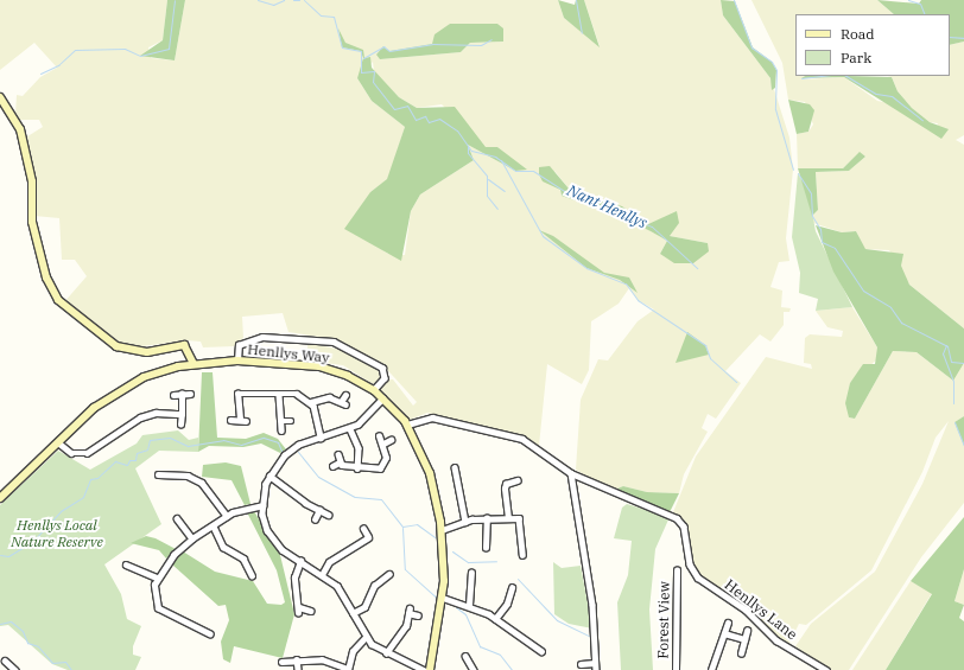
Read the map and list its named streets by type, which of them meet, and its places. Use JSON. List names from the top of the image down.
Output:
{
  "streets": {
    "street": ["Henllys Way", "Henllys Lane", "Forest View"]
  },
  "crossings": [
    ["Henllys Way", "Henllys Lane"]
  ],
  "water": ["Nant Henllys"],
  "parks": ["Henllys Local Nature Reserve"],
  "legend": ["Road", "Park"]
}
